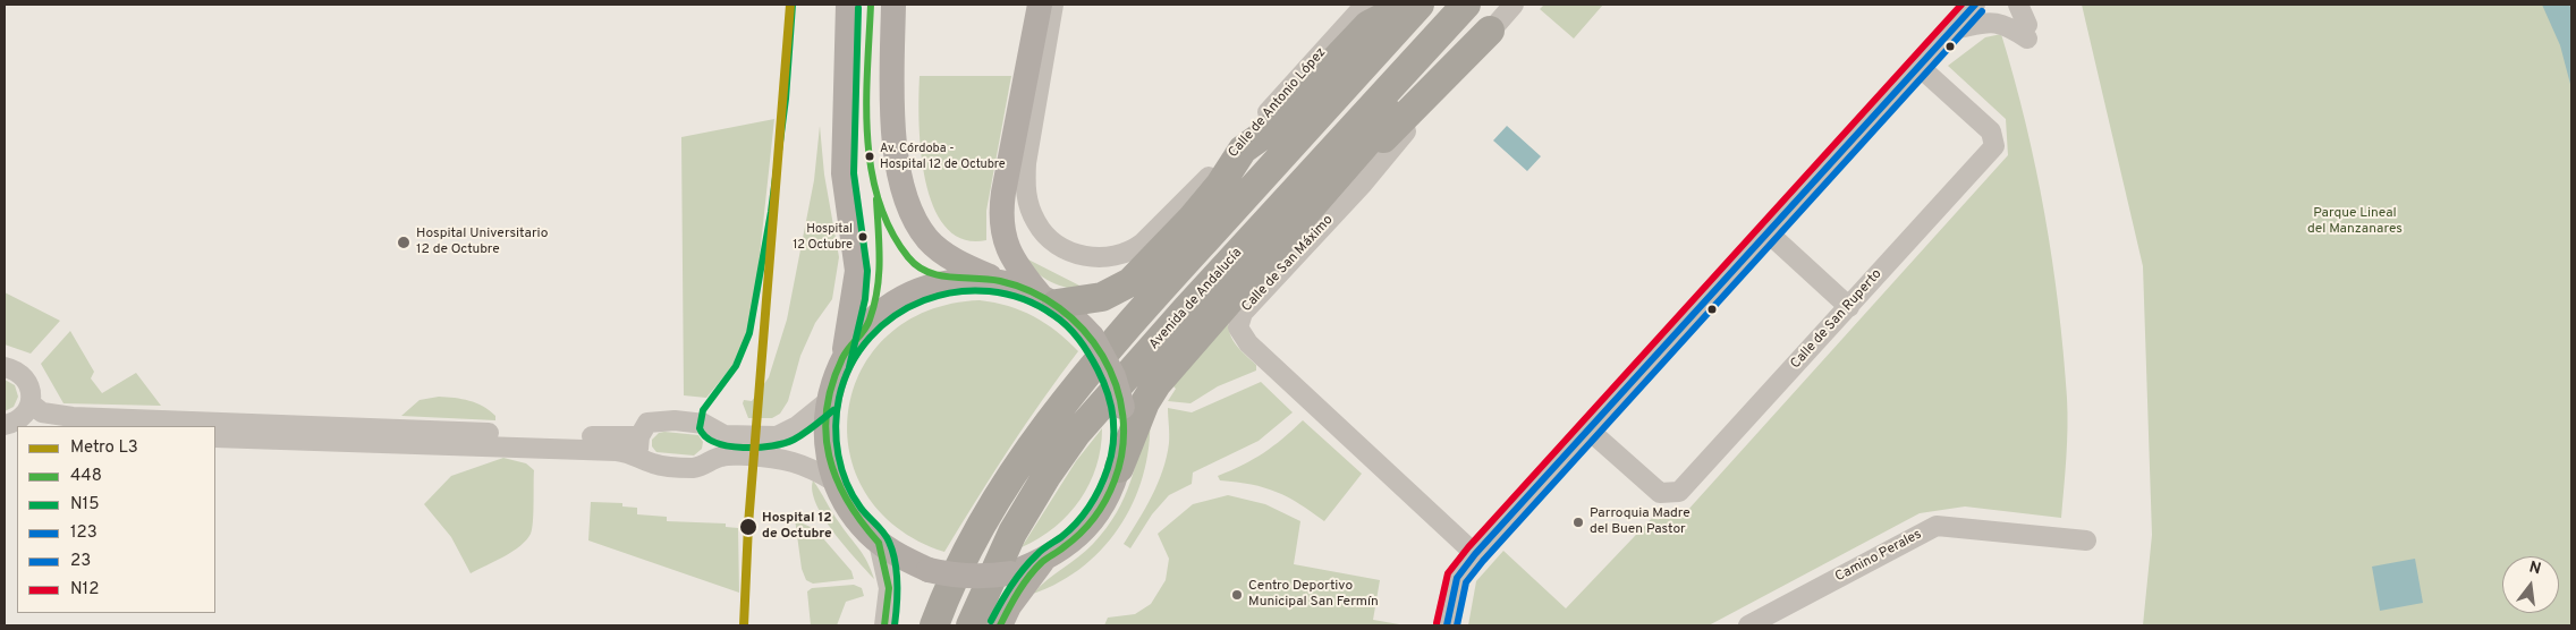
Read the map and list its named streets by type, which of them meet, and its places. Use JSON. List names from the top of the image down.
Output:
{
  "streets": {
    "highway": ["Avenida de Andalucía"],
    "street": [
      "Calle de Antonio López",
      "Calle de San Máximo",
      "Calle de San Ruperto",
      "Camino Perales"
    ]
  },
  "parks": ["Parque Lineal del Manzanares"],
  "places": [
    "Av. Córdoba - Hospital 12 de Octubre",
    "Hospital 12 Octubre",
    "Hospital Universitario 12 de Octubre",
    "Parroquia Madre del Buen Pastor",
    "Hospital 12 de Octubre",
    "Centro Deportivo Municipal San Fermín"
  ],
  "lines": [
    "metro line L3",
    "transit line 448",
    "transit line N15",
    "transit line 123",
    "transit line N12",
    "transit line 23"
  ],
  "legend": [
    "Metro L3",
    "448",
    "N15",
    "123",
    "23",
    "N12"
  ],
  "north": "top"
}
